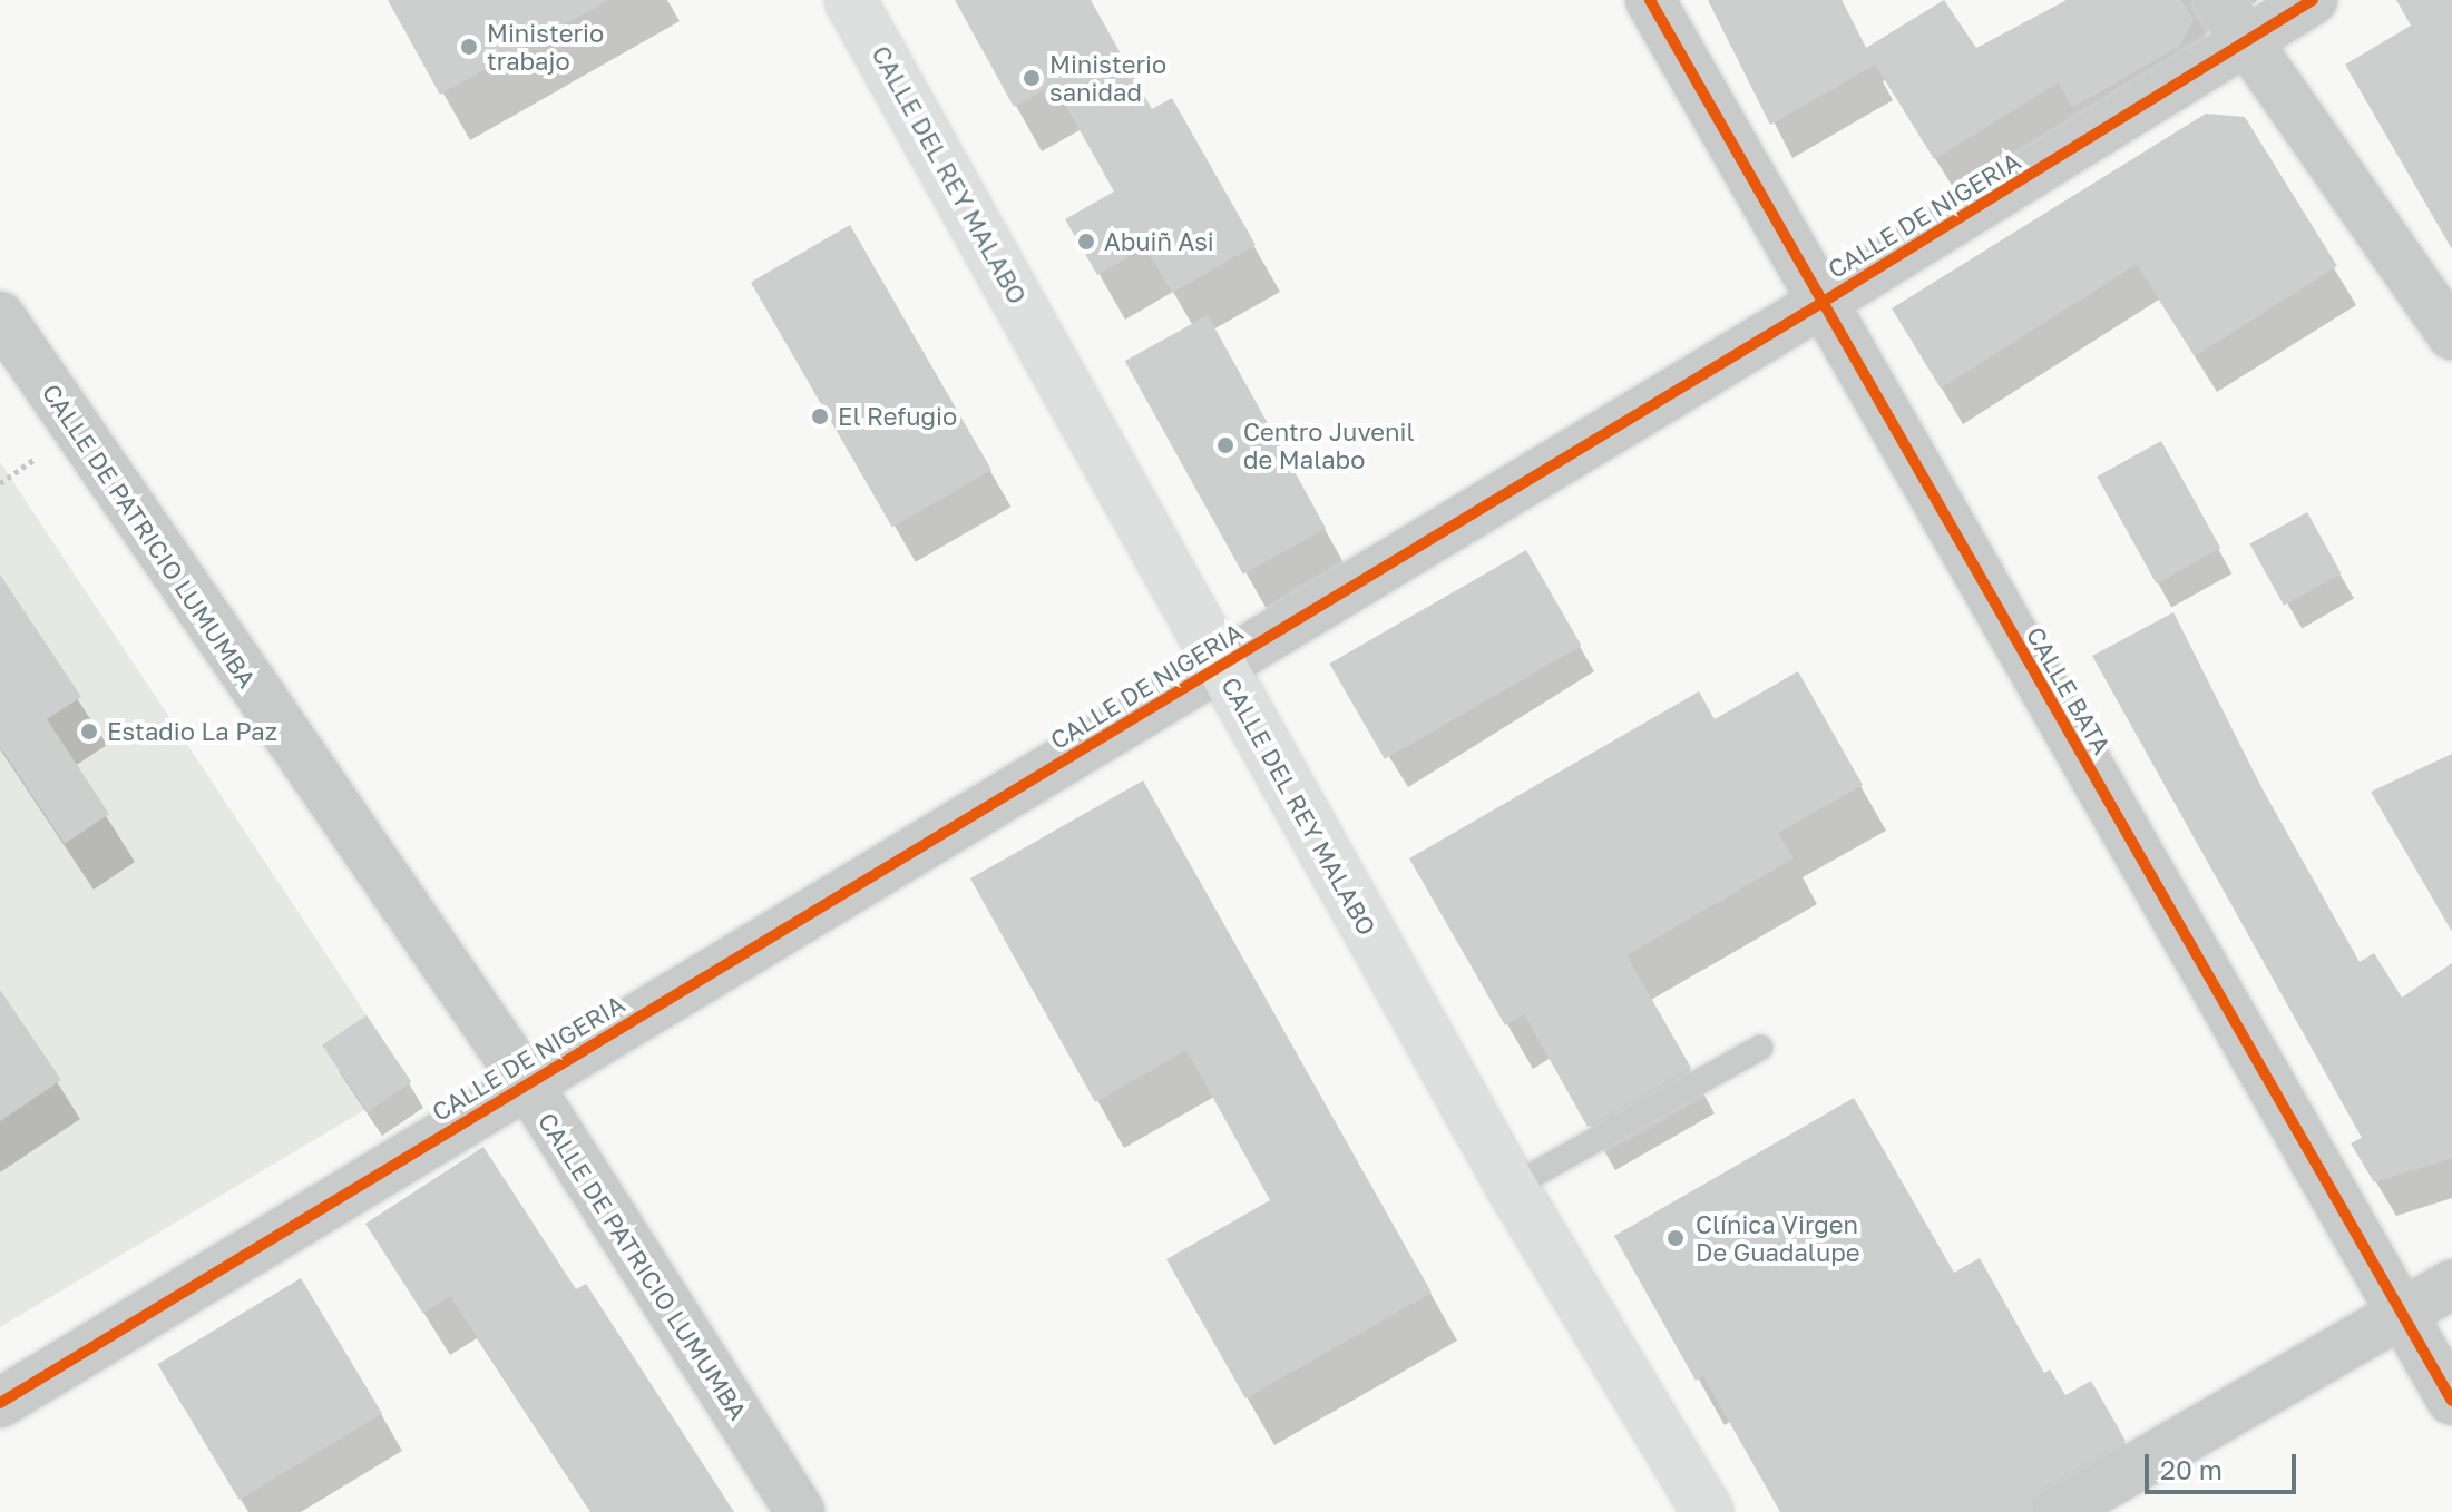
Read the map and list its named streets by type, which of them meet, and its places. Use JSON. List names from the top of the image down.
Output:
{
  "streets": {
    "main road": ["CALLE DEL REY MALABO"],
    "street": ["CALLE DE NIGERIA", "CALLE DE PATRICIO LUMUMBA", "CALLE BATA"]
  },
  "crossings": [
    ["CALLE DEL REY MALABO", "CALLE DE NIGERIA"],
    ["CALLE DE NIGERIA", "CALLE DE PATRICIO LUMUMBA"],
    ["CALLE DE NIGERIA", "CALLE BATA"]
  ],
  "places": [
    "Ministerio trabajo",
    "Ministerio sanidad",
    "Abuiñ Asi",
    "El Refugio",
    "Centro Juvenil de Malabo",
    "Estadio La Paz",
    "Clínica Virgen De Guadalupe"
  ],
  "scale_bar": "20 m"
}
